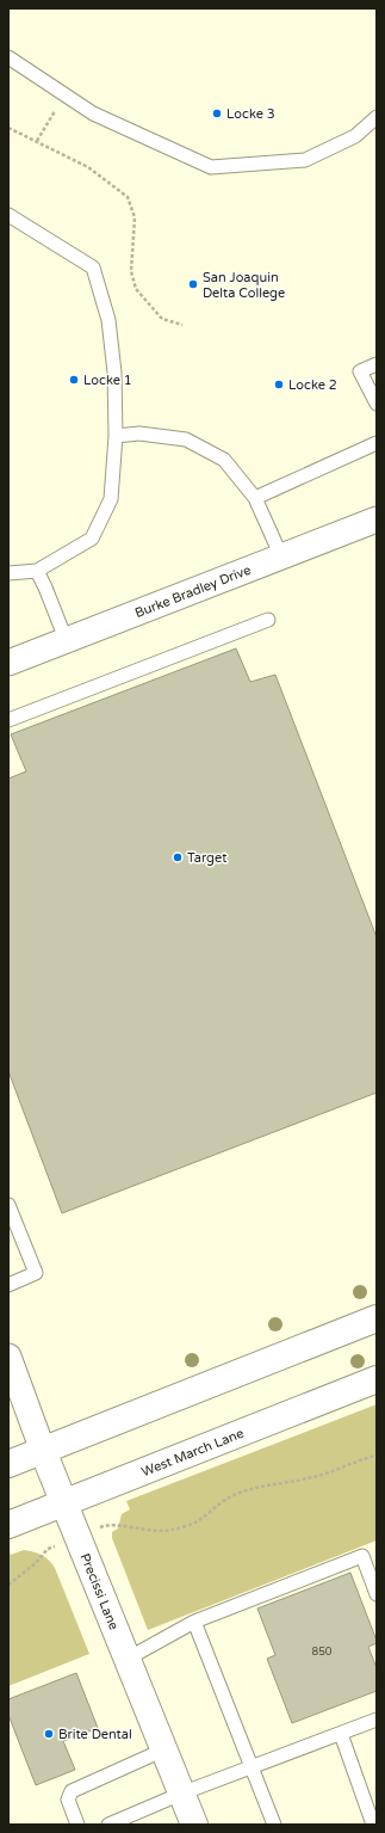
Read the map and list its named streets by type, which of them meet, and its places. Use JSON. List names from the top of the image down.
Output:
{
  "streets": {
    "main road": ["West March Lane", "Precissi Lane"],
    "street": ["Burke Bradley Drive"]
  },
  "crossings": [
    ["West March Lane", "Precissi Lane"]
  ],
  "places": [
    "Locke 3",
    "San Joaquin Delta College",
    "Locke 1",
    "Locke 2",
    "Target",
    "Brite Dental"
  ],
  "house_numbers": ["850"]
}
